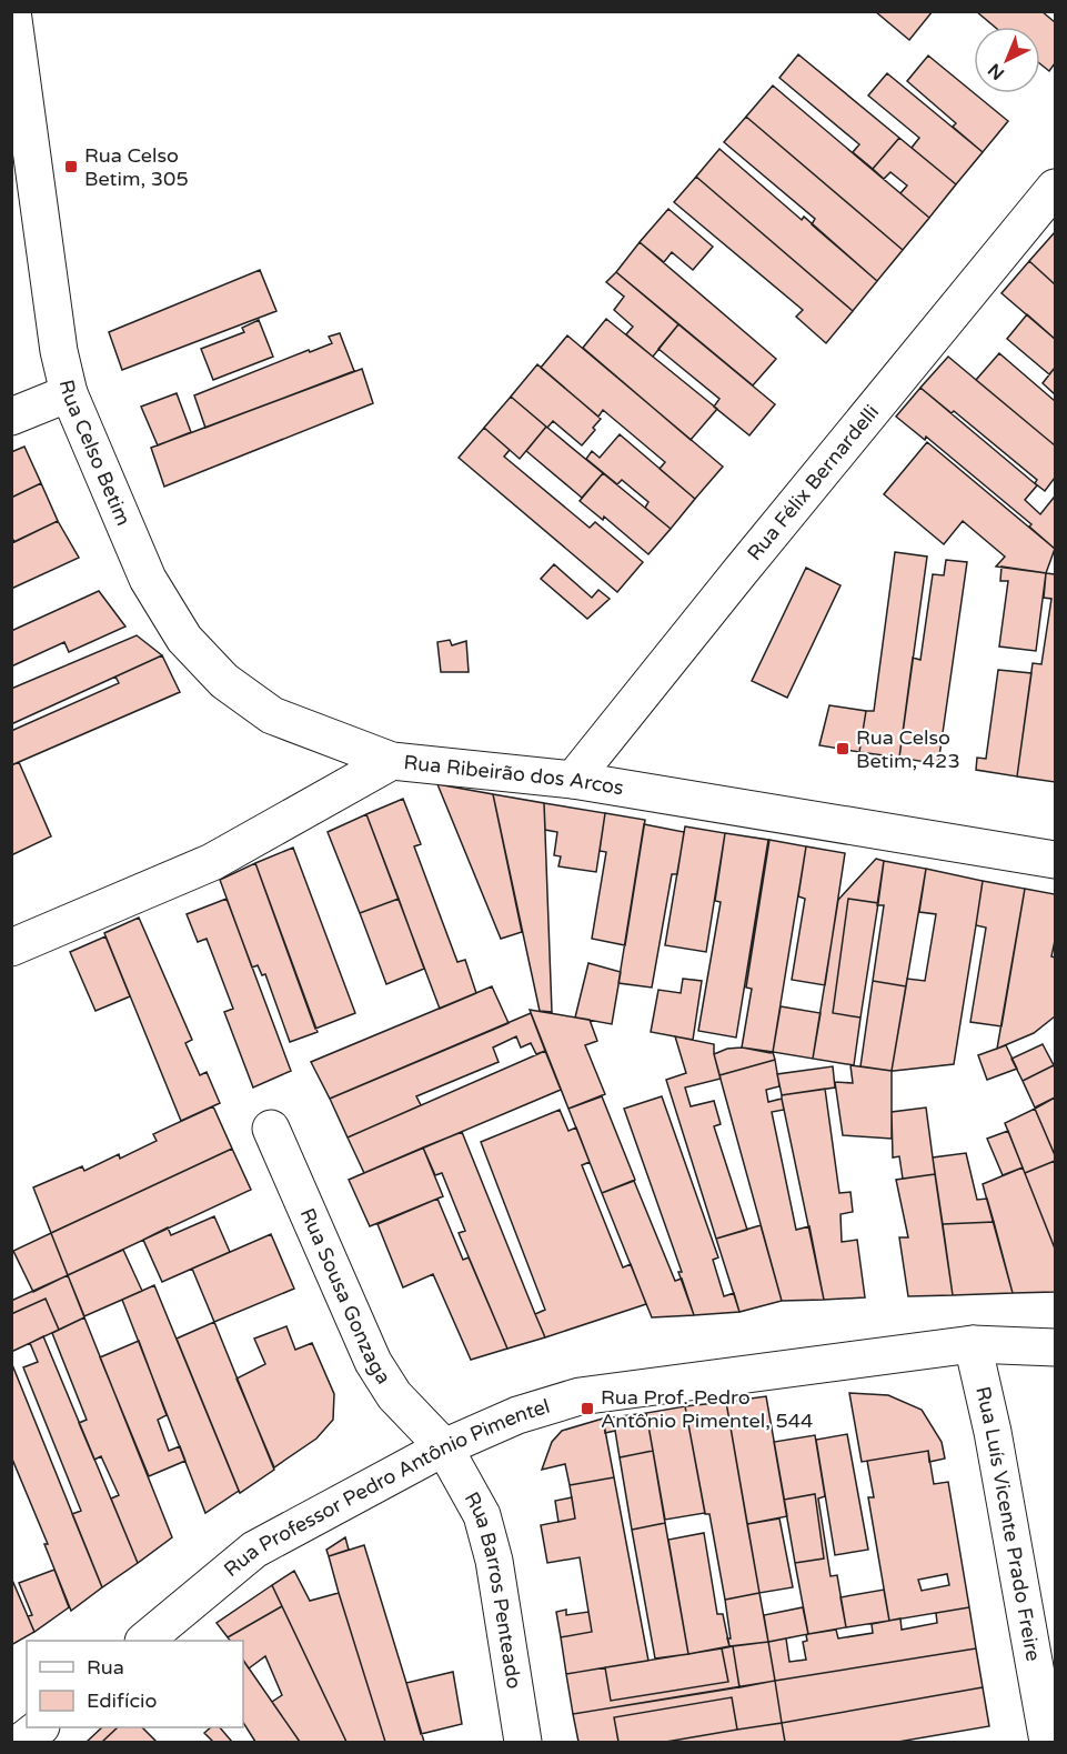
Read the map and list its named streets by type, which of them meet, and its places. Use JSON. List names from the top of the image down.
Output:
{
  "streets": {
    "street": [
      "Rua Celso Betim",
      "Rua Félix Bernardelli",
      "Rua Ribeirão dos Arcos",
      "Rua Sousa Gonzaga",
      "Rua Professor Pedro Antônio Pimentel",
      "Rua Luís Vicente Prado Freire",
      "Rua Barros Penteado"
    ]
  },
  "crossings": [
    ["Rua Celso Betim", "Rua Ribeirão dos Arcos"],
    ["Rua Félix Bernardelli", "Rua Ribeirão dos Arcos"],
    ["Rua Sousa Gonzaga", "Rua Professor Pedro Antônio Pimentel"],
    ["Rua Sousa Gonzaga", "Rua Barros Penteado"],
    ["Rua Professor Pedro Antônio Pimentel", "Rua Luís Vicente Prado Freire"],
    ["Rua Professor Pedro Antônio Pimentel", "Rua Barros Penteado"]
  ],
  "places": {
    "transit": ["Rua Celso Betim, 305", "Rua Celso Betim, 423", "Rua Prof. Pedro Antônio Pimentel, 544"]
  },
  "legend": ["Rua", "Edifício"],
  "north": "bottom left"
}
